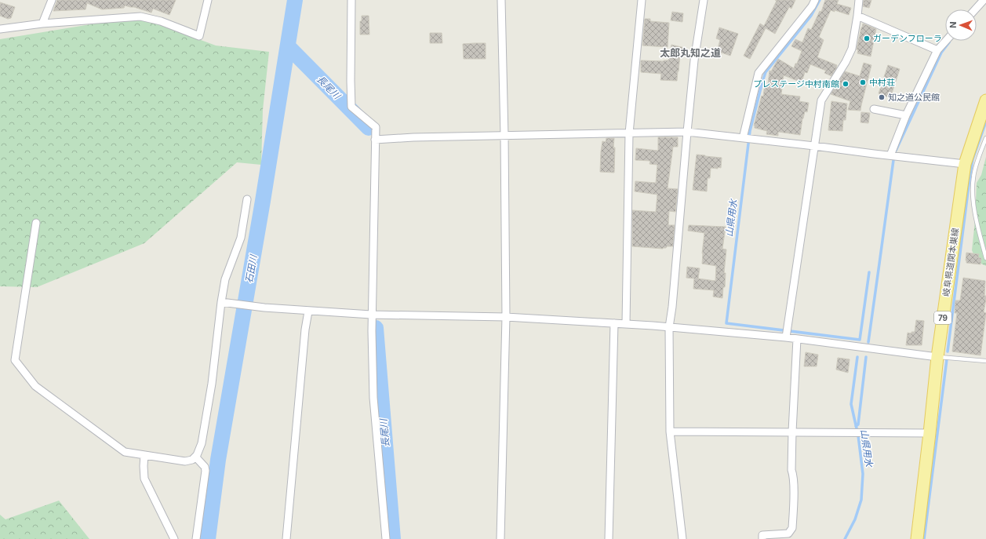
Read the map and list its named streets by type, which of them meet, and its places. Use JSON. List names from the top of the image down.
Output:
{
  "streets": {
    "main road": ["岐阜県道関本巣線", "79"]
  },
  "districts": ["太郎丸知之道"],
  "water": ["長尾川", "山県用水", "石田川"],
  "places": [
    "ガーデンフローラ",
    "中村荘",
    "プレステージ中村南館",
    "知之道公民館"
  ],
  "north": "left"
}
